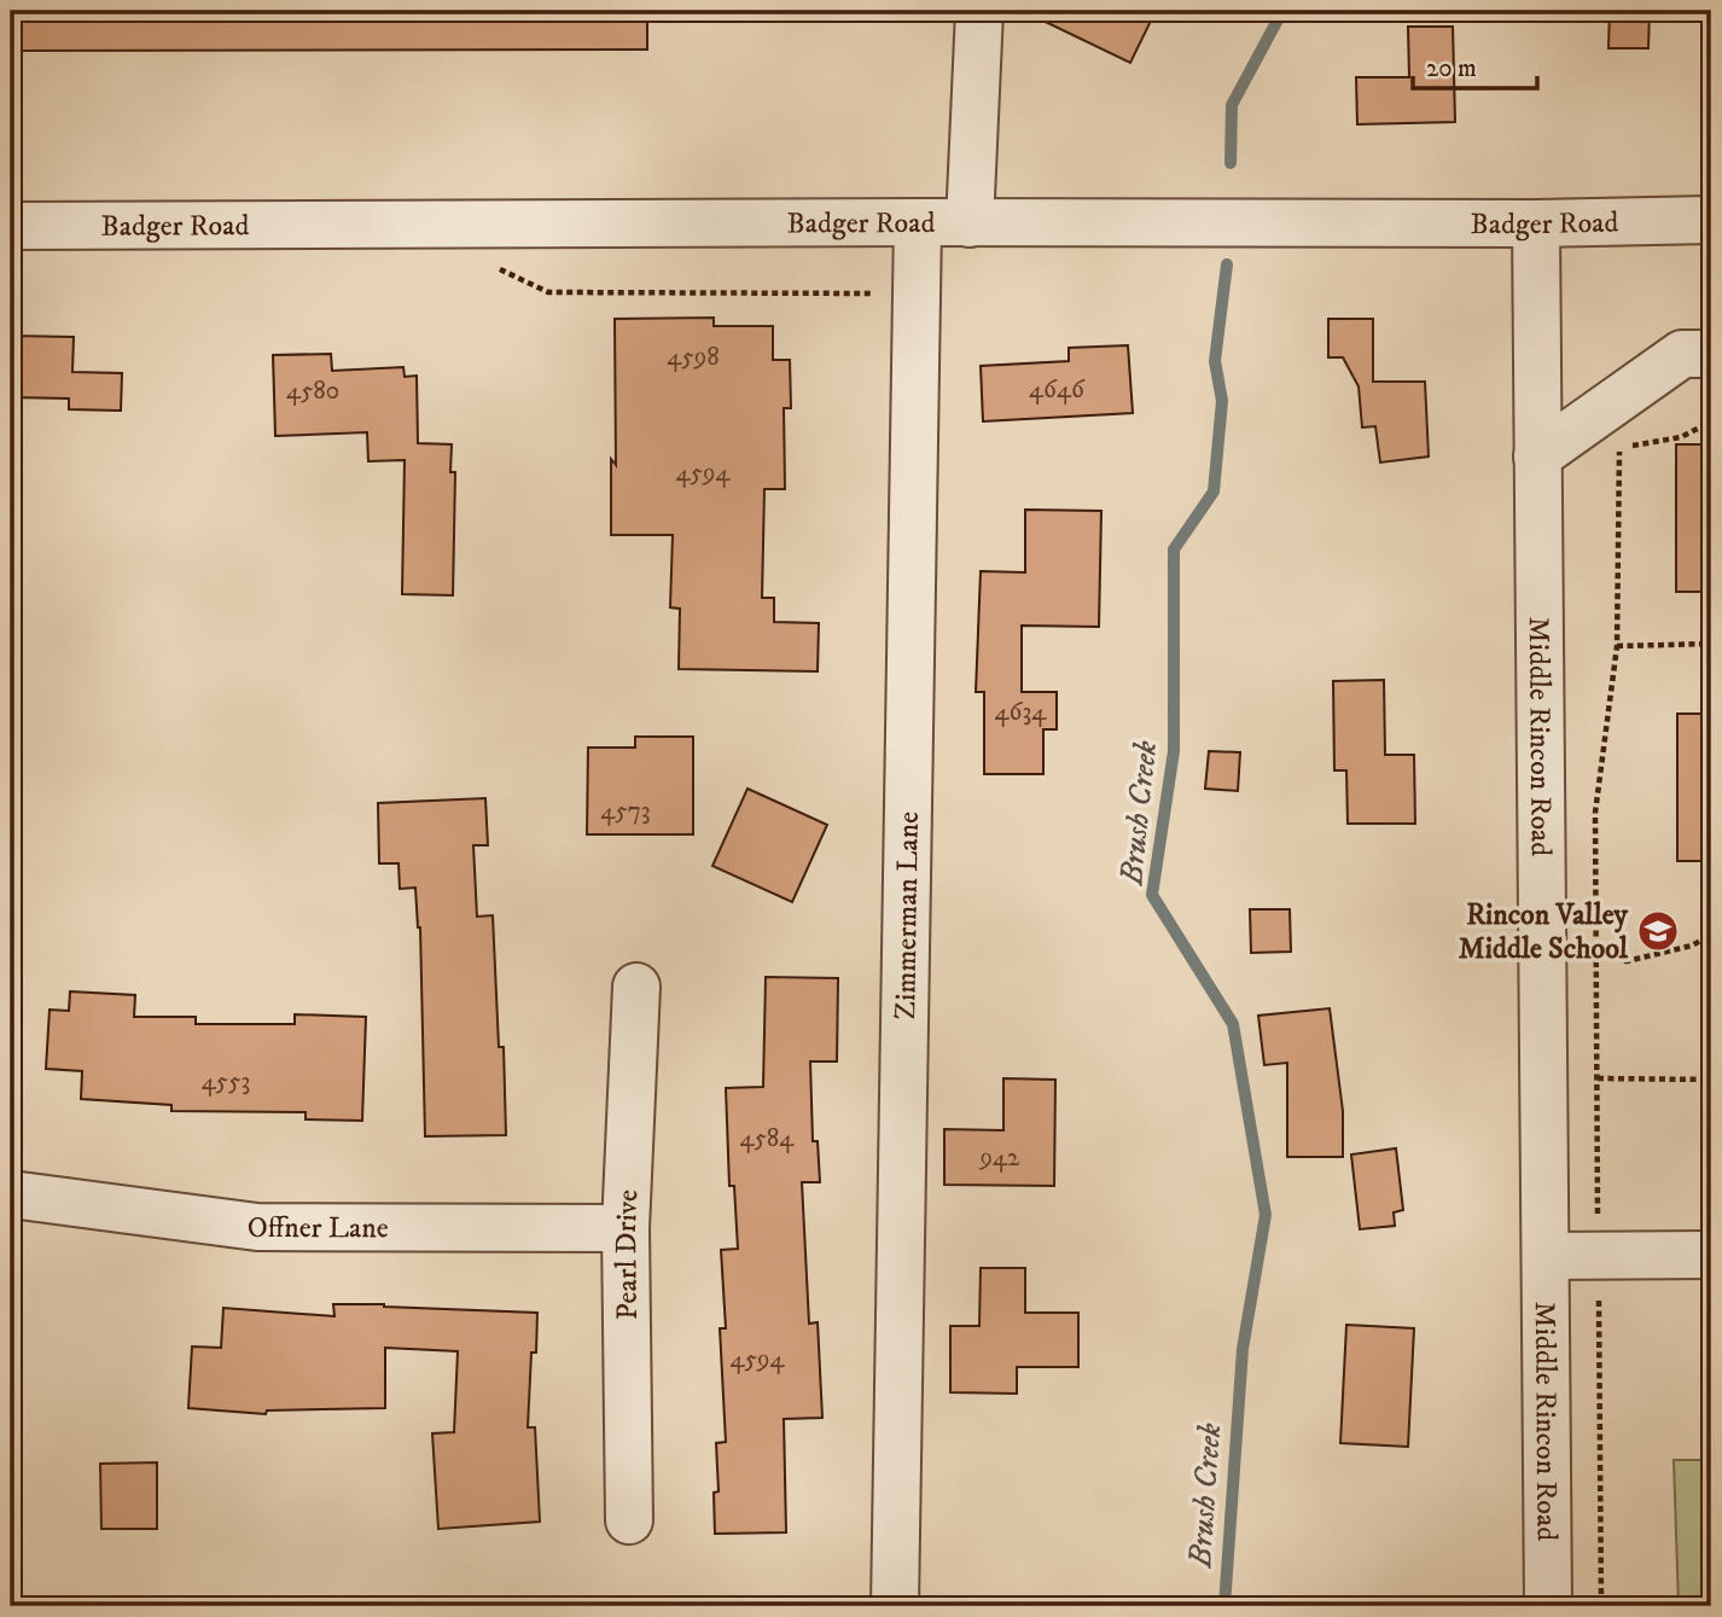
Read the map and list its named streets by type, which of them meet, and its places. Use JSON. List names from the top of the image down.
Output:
{
  "streets": {
    "street": [
      "Badger Road",
      "Middle Rincon Road",
      "Zimmerman Lane",
      "Offner Lane",
      "Pearl Drive"
    ]
  },
  "crossings": [
    ["Badger Road", "Middle Rincon Road"],
    ["Badger Road", "Zimmerman Lane"],
    ["Offner Lane", "Pearl Drive"]
  ],
  "water": ["Brush Creek"],
  "places": {
    "school or university": ["Rincon Valley Middle School"]
  },
  "house_numbers": [
    "4598",
    "4646",
    "4580",
    "4594",
    "4634",
    "4573",
    "4553",
    "4584",
    "942",
    "4594"
  ],
  "scale_bar": "20 m"
}
